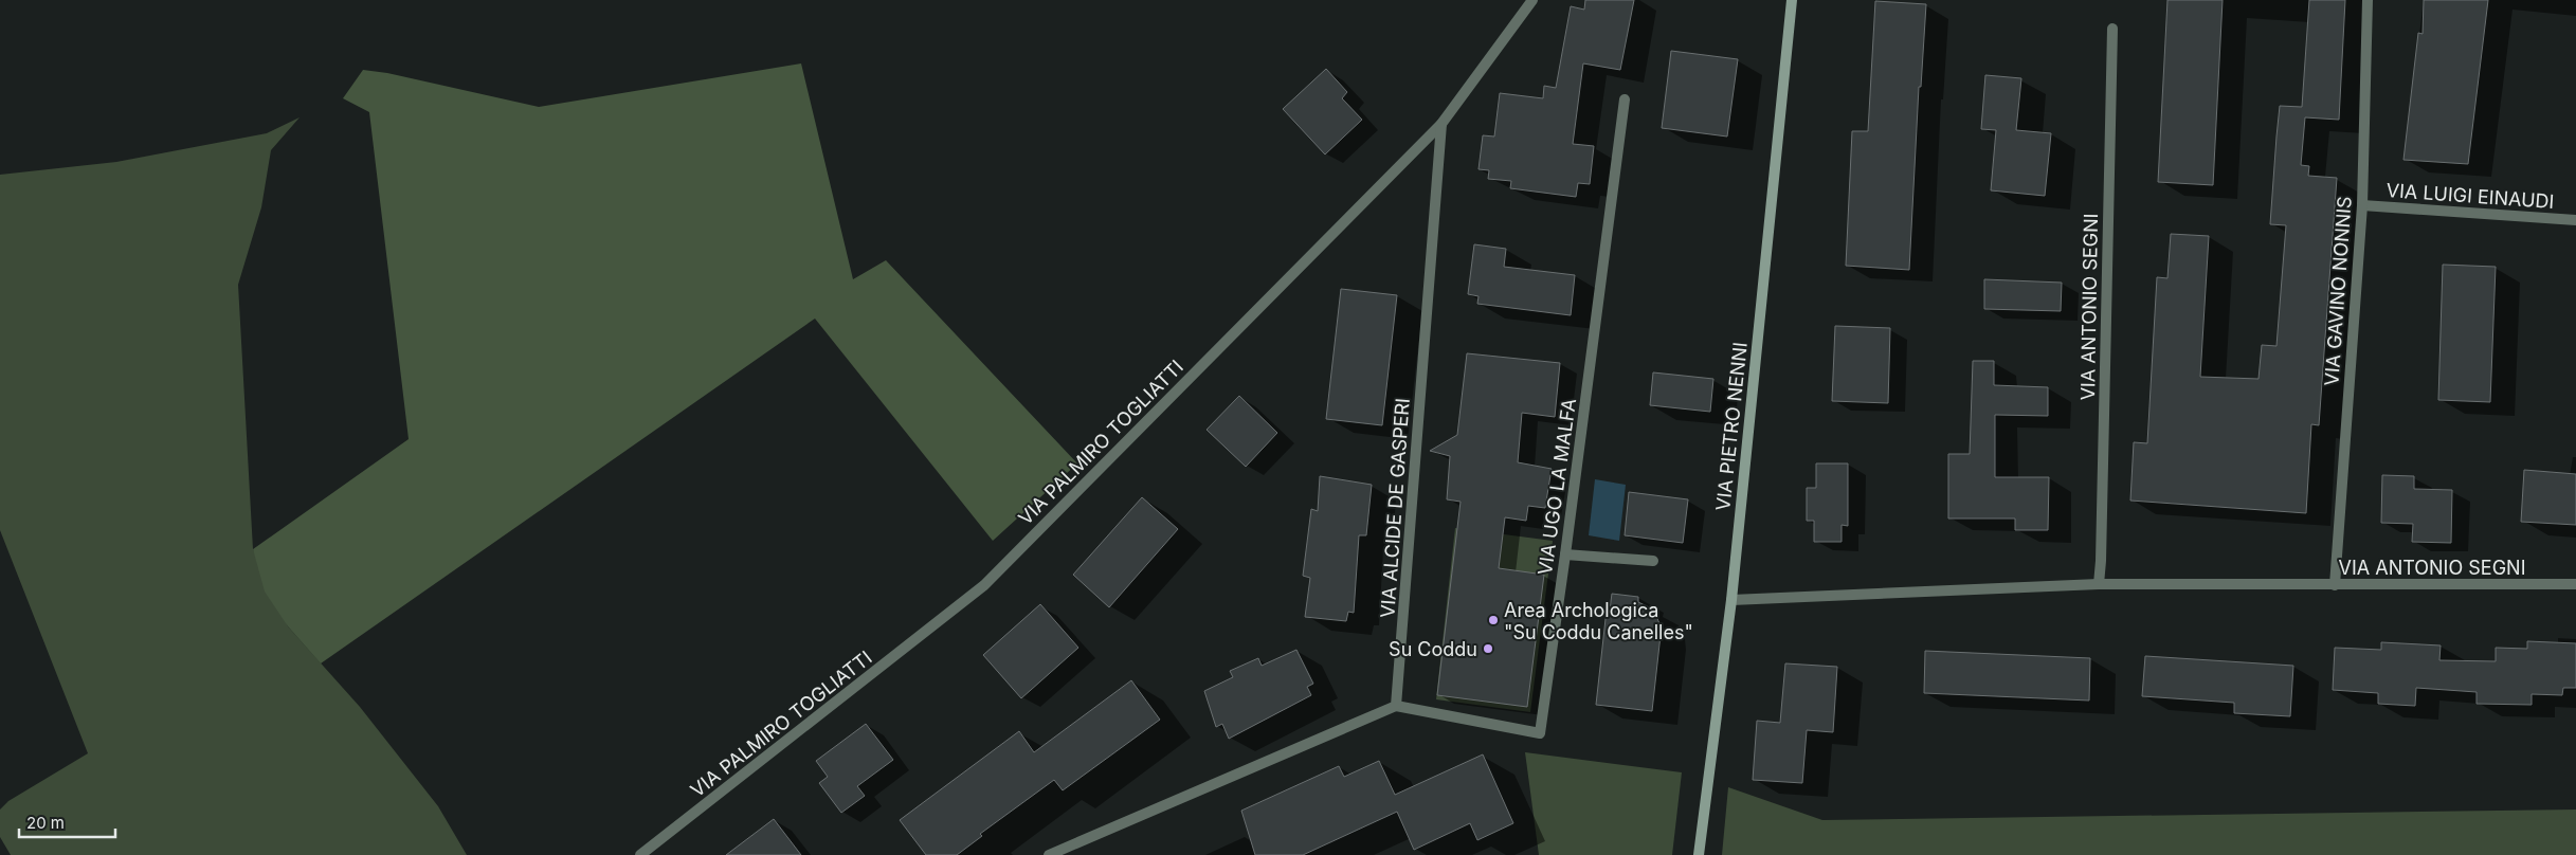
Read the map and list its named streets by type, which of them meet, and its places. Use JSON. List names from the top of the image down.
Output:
{
  "streets": {
    "street": [
      "VIA LUIGI EINAUDI",
      "VIA GAVINO NONNIS",
      "VIA ANTONIO SEGNI",
      "VIA PIETRO NENNI",
      "VIA PALMIRO TOGLIATTI",
      "VIA UGO LA MALFA",
      "VIA ALCIDE DE GASPERI"
    ]
  },
  "crossings": [
    ["VIA LUIGI EINAUDI", "VIA GAVINO NONNIS"],
    ["VIA GAVINO NONNIS", "VIA ANTONIO SEGNI"],
    ["VIA ANTONIO SEGNI", "VIA PIETRO NENNI"],
    ["VIA PALMIRO TOGLIATTI", "VIA ALCIDE DE GASPERI"],
    ["VIA UGO LA MALFA", "VIA ALCIDE DE GASPERI"]
  ],
  "places": ["Area Archologica \"Su Coddu Canelles\"", "Su Coddu"],
  "scale_bar": "20 m"
}
